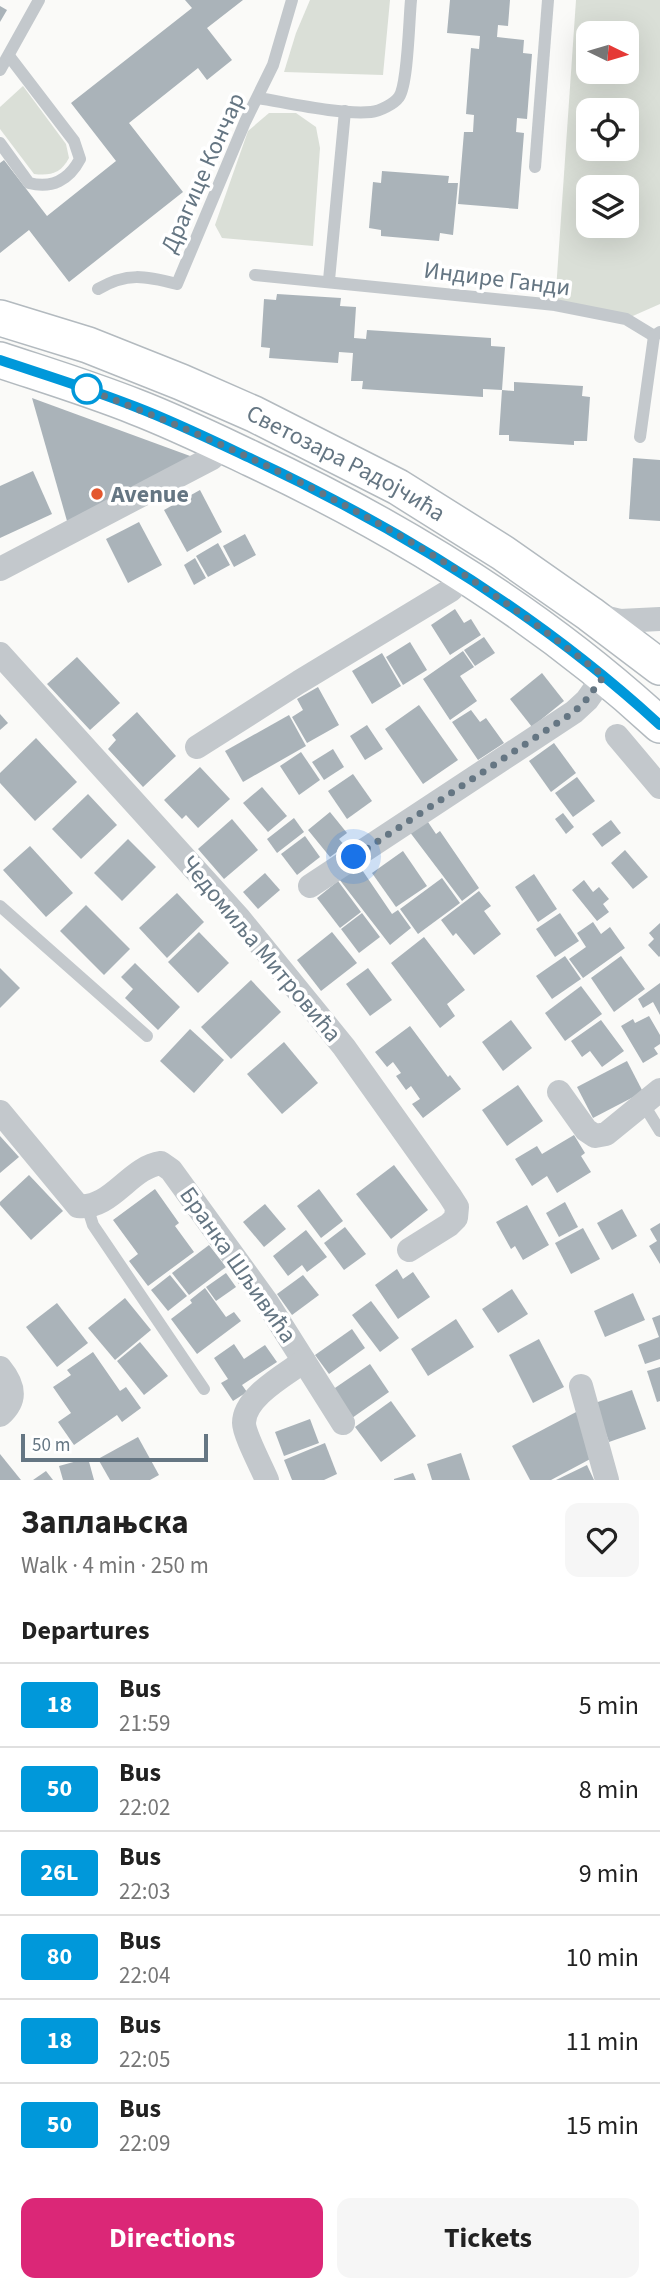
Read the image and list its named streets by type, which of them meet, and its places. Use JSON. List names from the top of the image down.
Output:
{
  "streets": {
    "main road": ["Светозара Радојчића"],
    "street": ["Чедомиља Митровића", "Бранка Шљивића"],
    "lane": ["Драгице Кончар", "Индире Ганди"]
  },
  "places": ["Avenue"],
  "lines": ["bus line 18"],
  "scale_bar": "50 m",
  "north": "right",
  "page": {
    "scale": "50 m",
    "heading": [
      ["Заплањска", "Walk · 4 min · 250 m"],
      "Departures"
    ],
    "list": [
      {
        "mark": "18",
        "name": "Bus",
        "note": "21:59",
        "value": "5 min"
      },
      {
        "mark": "50",
        "name": "Bus",
        "note": "22:02",
        "value": "8 min"
      },
      {
        "mark": "26L",
        "name": "Bus",
        "note": "22:03",
        "value": "9 min"
      },
      {
        "mark": "80",
        "name": "Bus",
        "note": "22:04",
        "value": "10 min"
      },
      {
        "mark": "18",
        "name": "Bus",
        "note": "22:05",
        "value": "11 min"
      },
      {
        "mark": "50",
        "name": "Bus",
        "note": "22:09",
        "value": "15 min"
      }
    ],
    "buttons": ["Directions", "Tickets"]
  }
}
